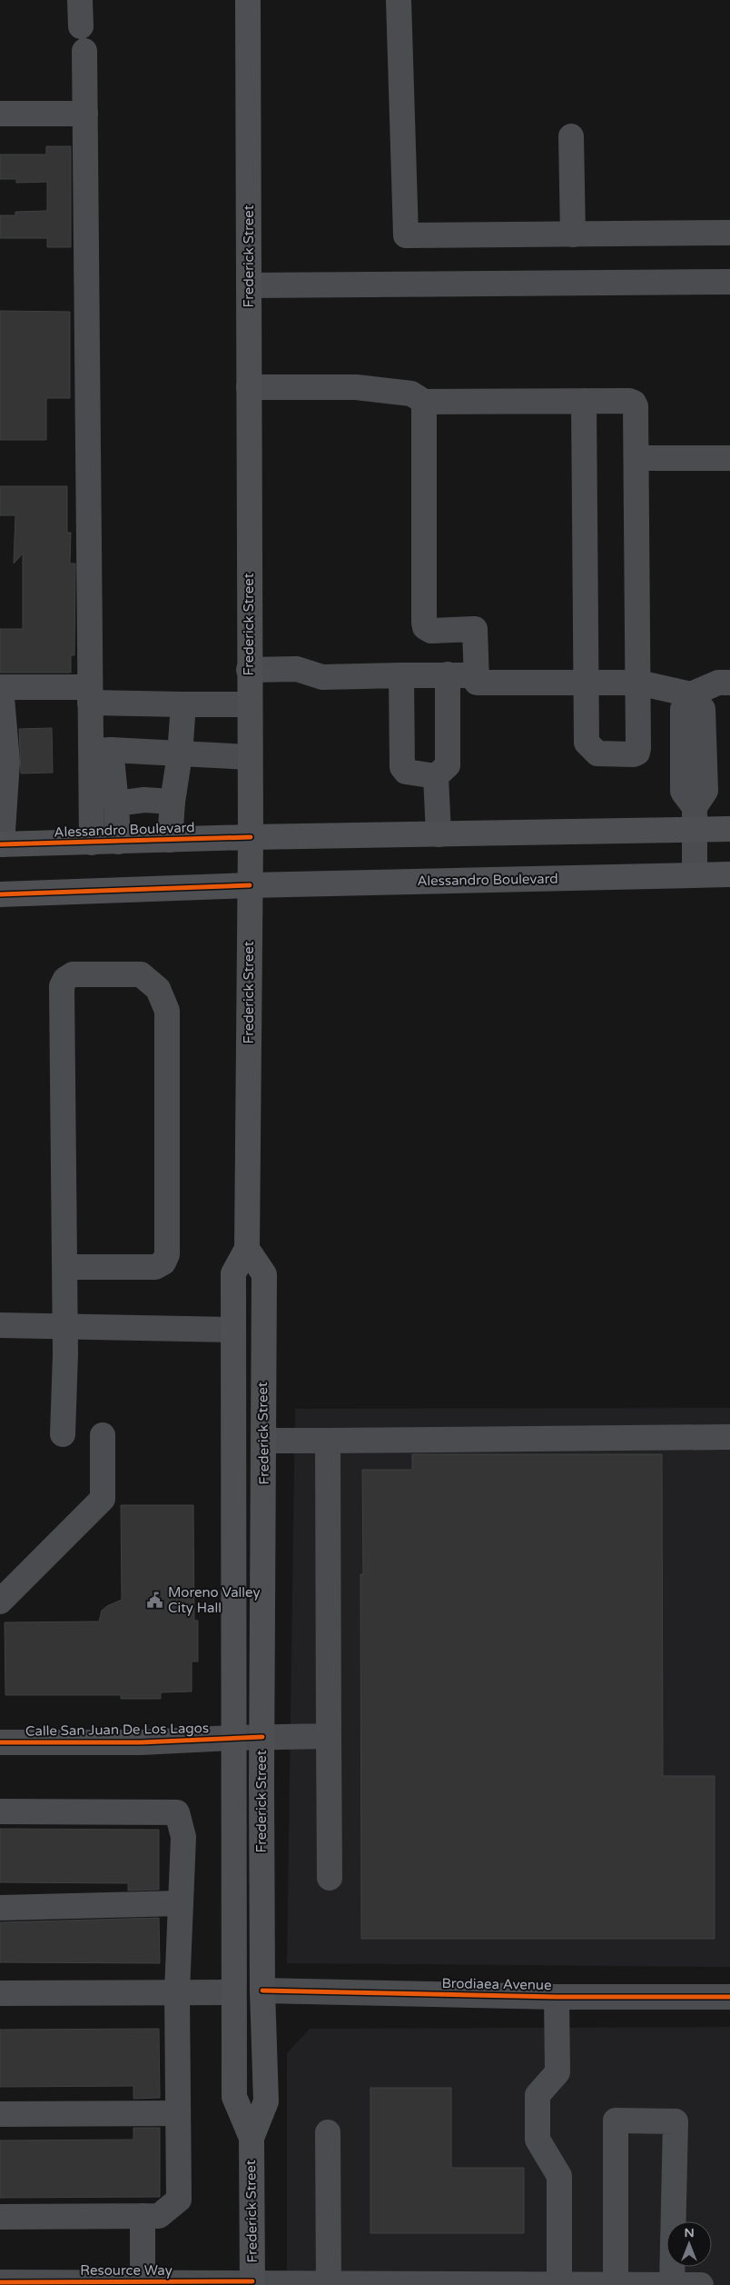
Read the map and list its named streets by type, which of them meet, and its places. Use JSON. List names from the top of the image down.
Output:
{
  "streets": {
    "main road": ["Frederick Street", "Alessandro Boulevard"],
    "street": ["Calle San Juan De Los Lagos", "Brodiaea Avenue", "Resource Way"]
  },
  "crossings": [
    ["Frederick Street", "Alessandro Boulevard"],
    ["Frederick Street", "Calle San Juan De Los Lagos"],
    ["Frederick Street", "Brodiaea Avenue"],
    ["Frederick Street", "Resource Way"]
  ],
  "places": {
    "public building": ["Moreno Valley City Hall"]
  },
  "north": "top"
}
